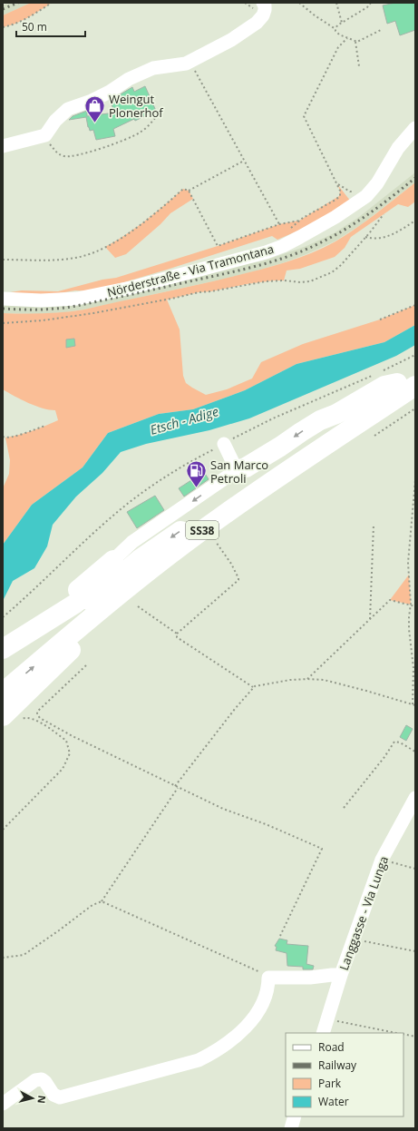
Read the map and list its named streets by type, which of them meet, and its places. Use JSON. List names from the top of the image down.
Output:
{
  "streets": {
    "highway": ["SS38"],
    "street": ["Nörderstraße - Via Tramontana", "Langgasse - Via Lunga"]
  },
  "water": ["Etsch - Adige"],
  "places": {
    "shop": ["Weingut Plonerhof"],
    "fuel station": ["San Marco Petroli"]
  },
  "legend": [
    "Road",
    "Railway",
    "Park",
    "Water"
  ],
  "scale_bar": "50 m",
  "north": "right"
}
